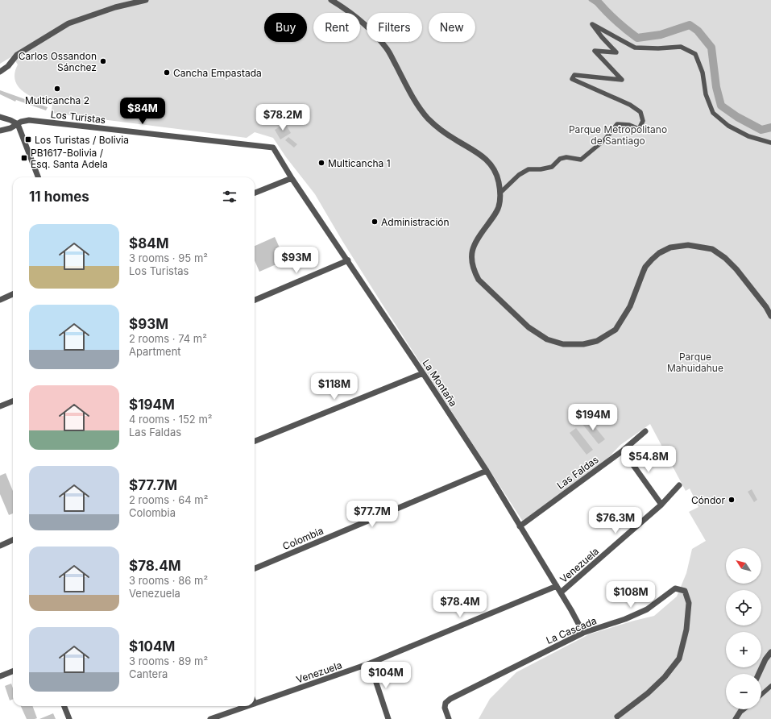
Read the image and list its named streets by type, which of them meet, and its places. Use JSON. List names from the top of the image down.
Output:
{
  "streets": {
    "street": [
      "Los Turistas",
      "La Montaña",
      "Las Faldas",
      "Colombia",
      "Venezuela",
      "La Cascada"
    ]
  },
  "crossings": [
    ["Los Turistas", "La Montaña"],
    ["La Montaña", "Las Faldas"],
    ["La Montaña", "Colombia"],
    ["La Montaña", "Venezuela"],
    ["La Montaña", "La Cascada"]
  ],
  "parks": ["Parque Metropolitano de Santiago", "Parque Mahuidahue"],
  "places": {
    "other": [
      "Carlos Ossandon Sánchez",
      "Cancha Empastada",
      "Multicancha 2",
      "Multicancha 1",
      "Administración",
      "Cóndor"
    ],
    "transit": ["Los Turistas / Bolivia", "PB1617-Bolivia / Esq. Santa Adela"]
  },
  "north": "top left",
  "page": {
    "chip": [
      "Buy",
      "Rent",
      "Filters",
      "New"
    ],
    "price": [
      "$84M",
      "$78.2M",
      "$93M",
      "$118M",
      "$194M",
      "$54.8M",
      "$77.7M",
      "$76.3M",
      "$108M",
      "$78.4M",
      "$104M"
    ],
    "heading": "11 homes",
    "list": [
      {
        "name": "$84M",
        "note": "3 rooms · 95 m² · Los Turistas"
      },
      {
        "name": "$93M",
        "note": "2 rooms · 74 m² · Apartment"
      },
      {
        "name": "$194M",
        "note": "4 rooms · 152 m² · Las Faldas"
      },
      {
        "name": "$77.7M",
        "note": "2 rooms · 64 m² · Colombia"
      },
      {
        "name": "$78.4M",
        "note": "3 rooms · 86 m² · Venezuela"
      },
      {
        "name": "$104M",
        "note": "3 rooms · 89 m² · Cantera"
      }
    ],
    "map_buttons": ["+", "−"]
  }
}
